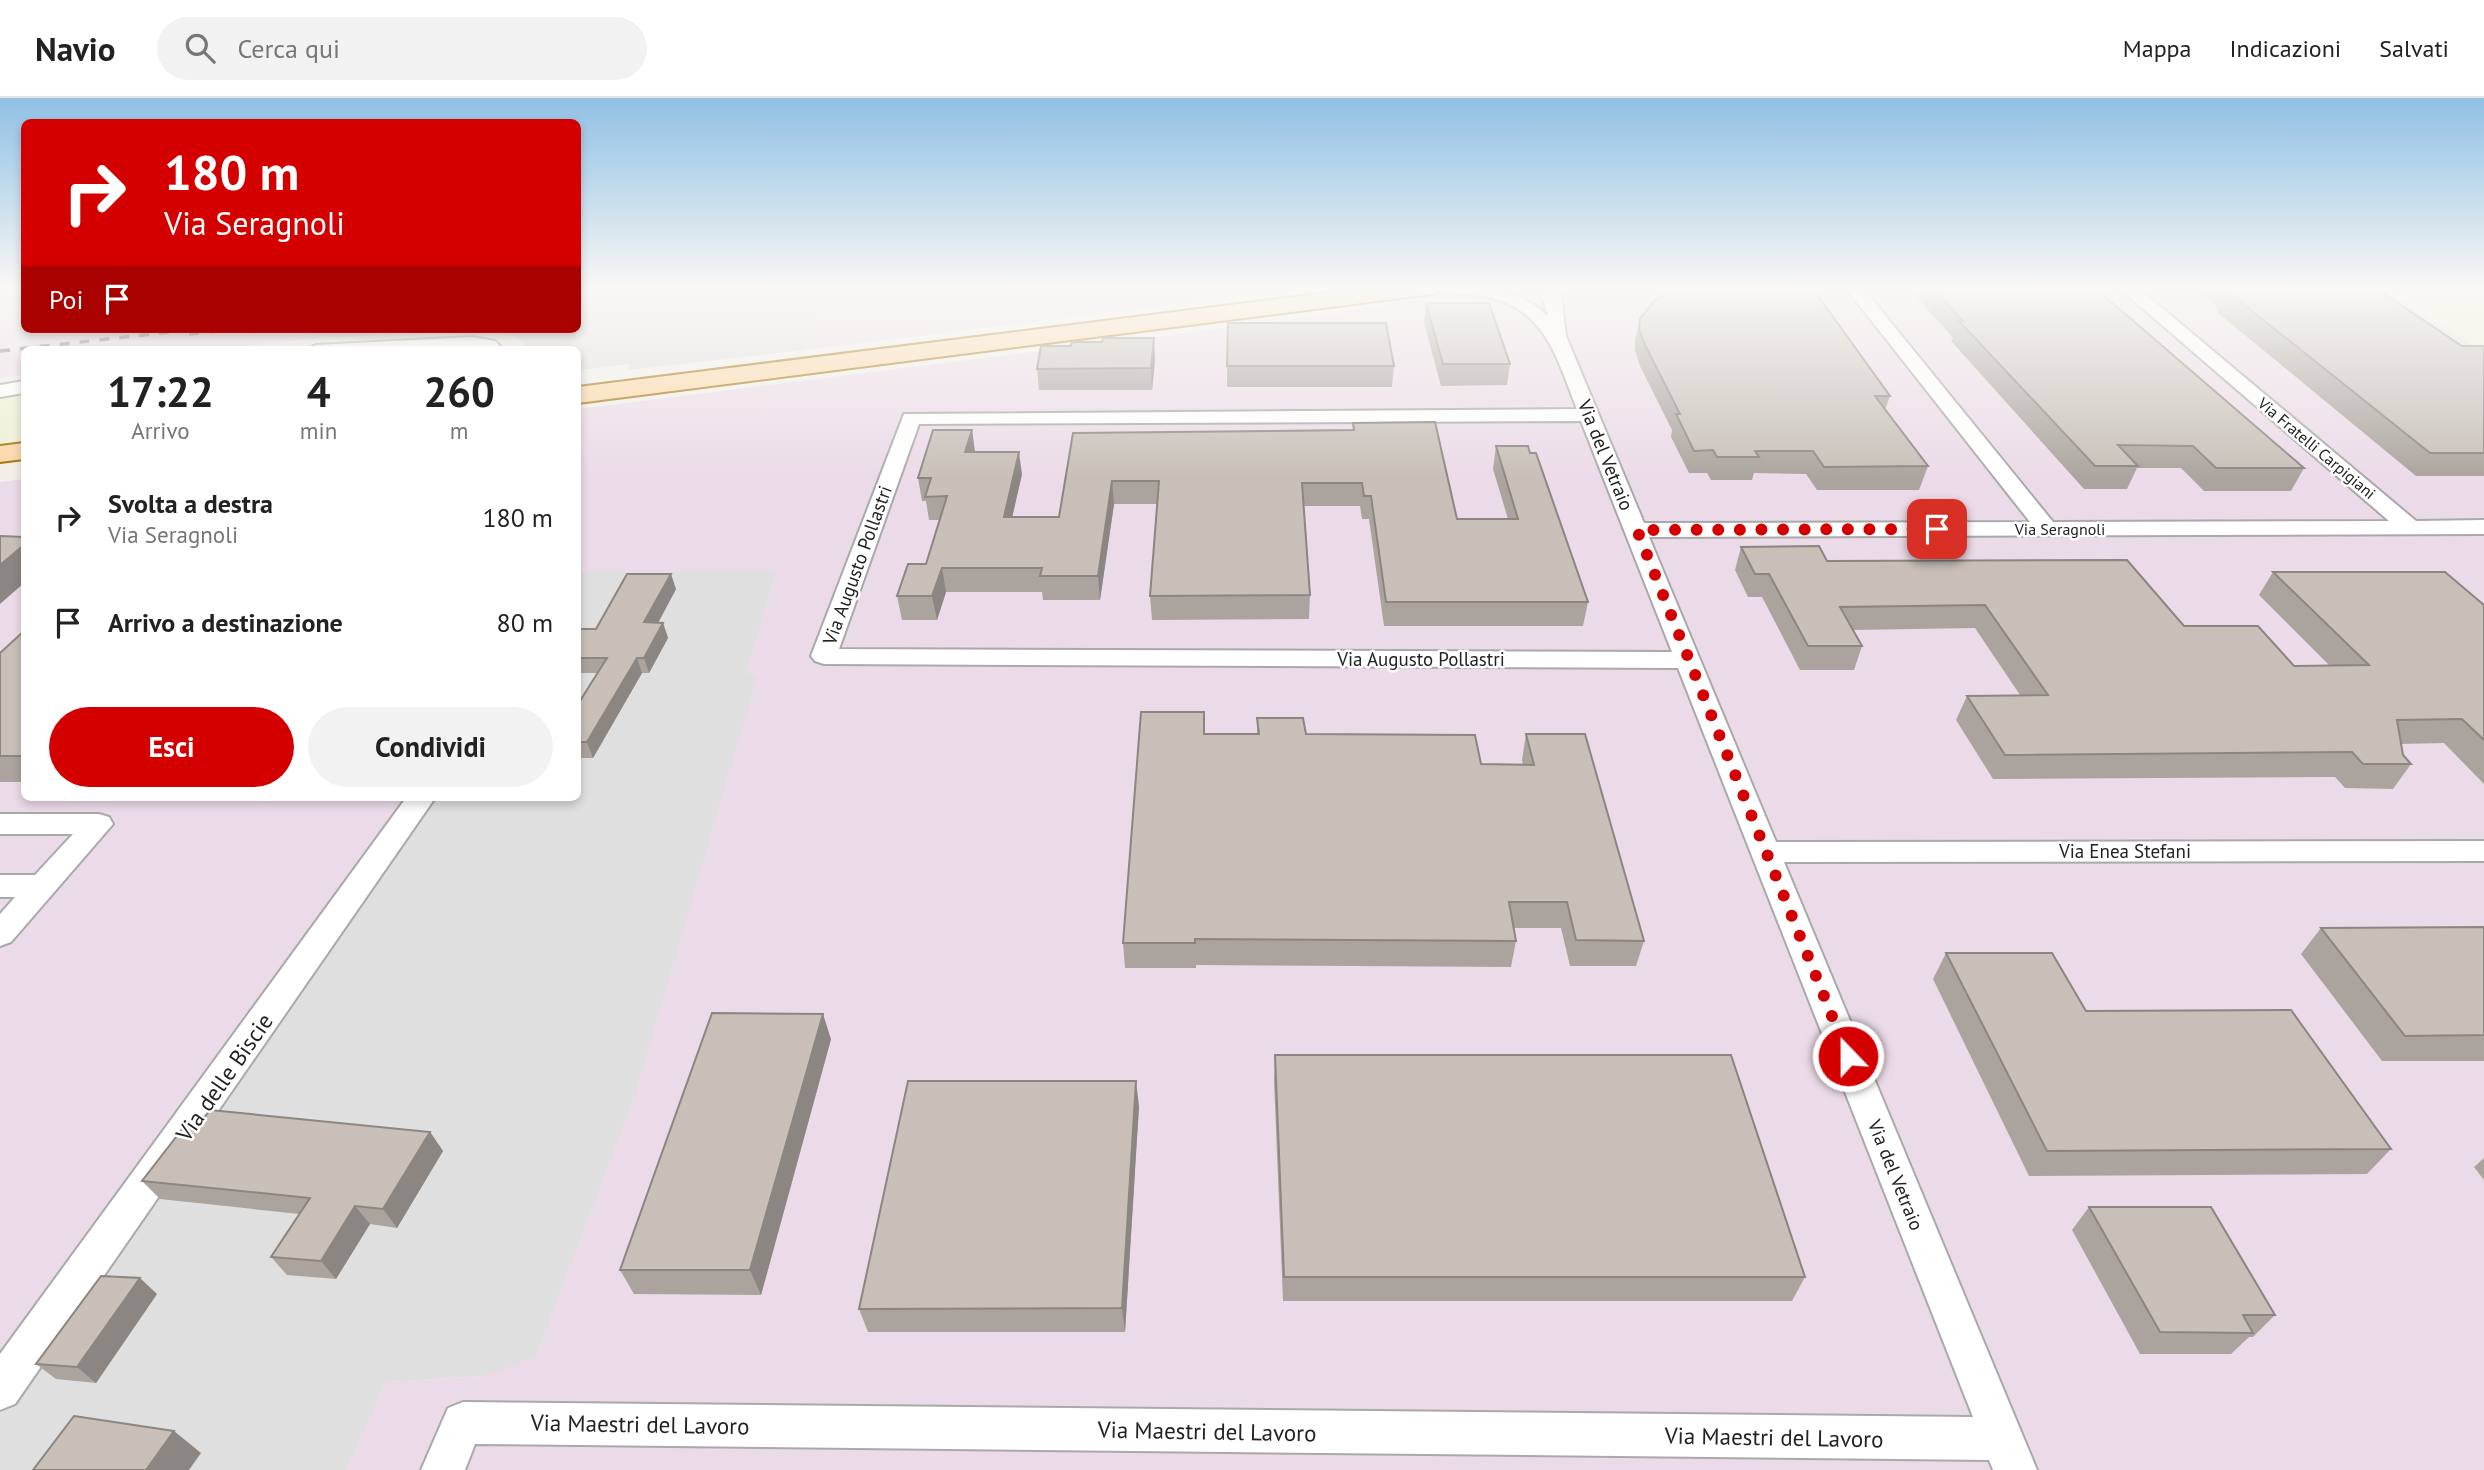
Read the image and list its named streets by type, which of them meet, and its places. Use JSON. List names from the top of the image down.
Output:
{
  "streets": {
    "street": [
      "Via Fratelli Carpigiani",
      "Via del Vetraio",
      "Via Seragnoli",
      "Via Augusto Pollastri",
      "Via Enea Stefani",
      "Via delle Biscie",
      "Via Maestri del Lavoro"
    ]
  },
  "crossings": [
    ["Via Fratelli Carpigiani", "Via Seragnoli"],
    ["Via del Vetraio", "Via Seragnoli"],
    ["Via del Vetraio", "Via Augusto Pollastri"],
    ["Via del Vetraio", "Via Enea Stefani"],
    ["Via del Vetraio", "Via Maestri del Lavoro"]
  ],
  "page": {
    "header": "Navio",
    "search": "Cerca qui",
    "nav": ["Mappa", "Indicazioni", "Salvati"],
    "turn": ["180 m", "Via Seragnoli"],
    "then": "Poi",
    "eta": [
      "17:22",
      "Arrivo",
      "4",
      "min",
      "260",
      "m"
    ],
    "list": [
      {
        "name": "Svolta a destra",
        "note": "Via Seragnoli",
        "value": "180 m"
      },
      {
        "name": "Arrivo a destinazione",
        "value": "80 m"
      }
    ],
    "buttons": ["Esci", "Condividi"]
  }
}
